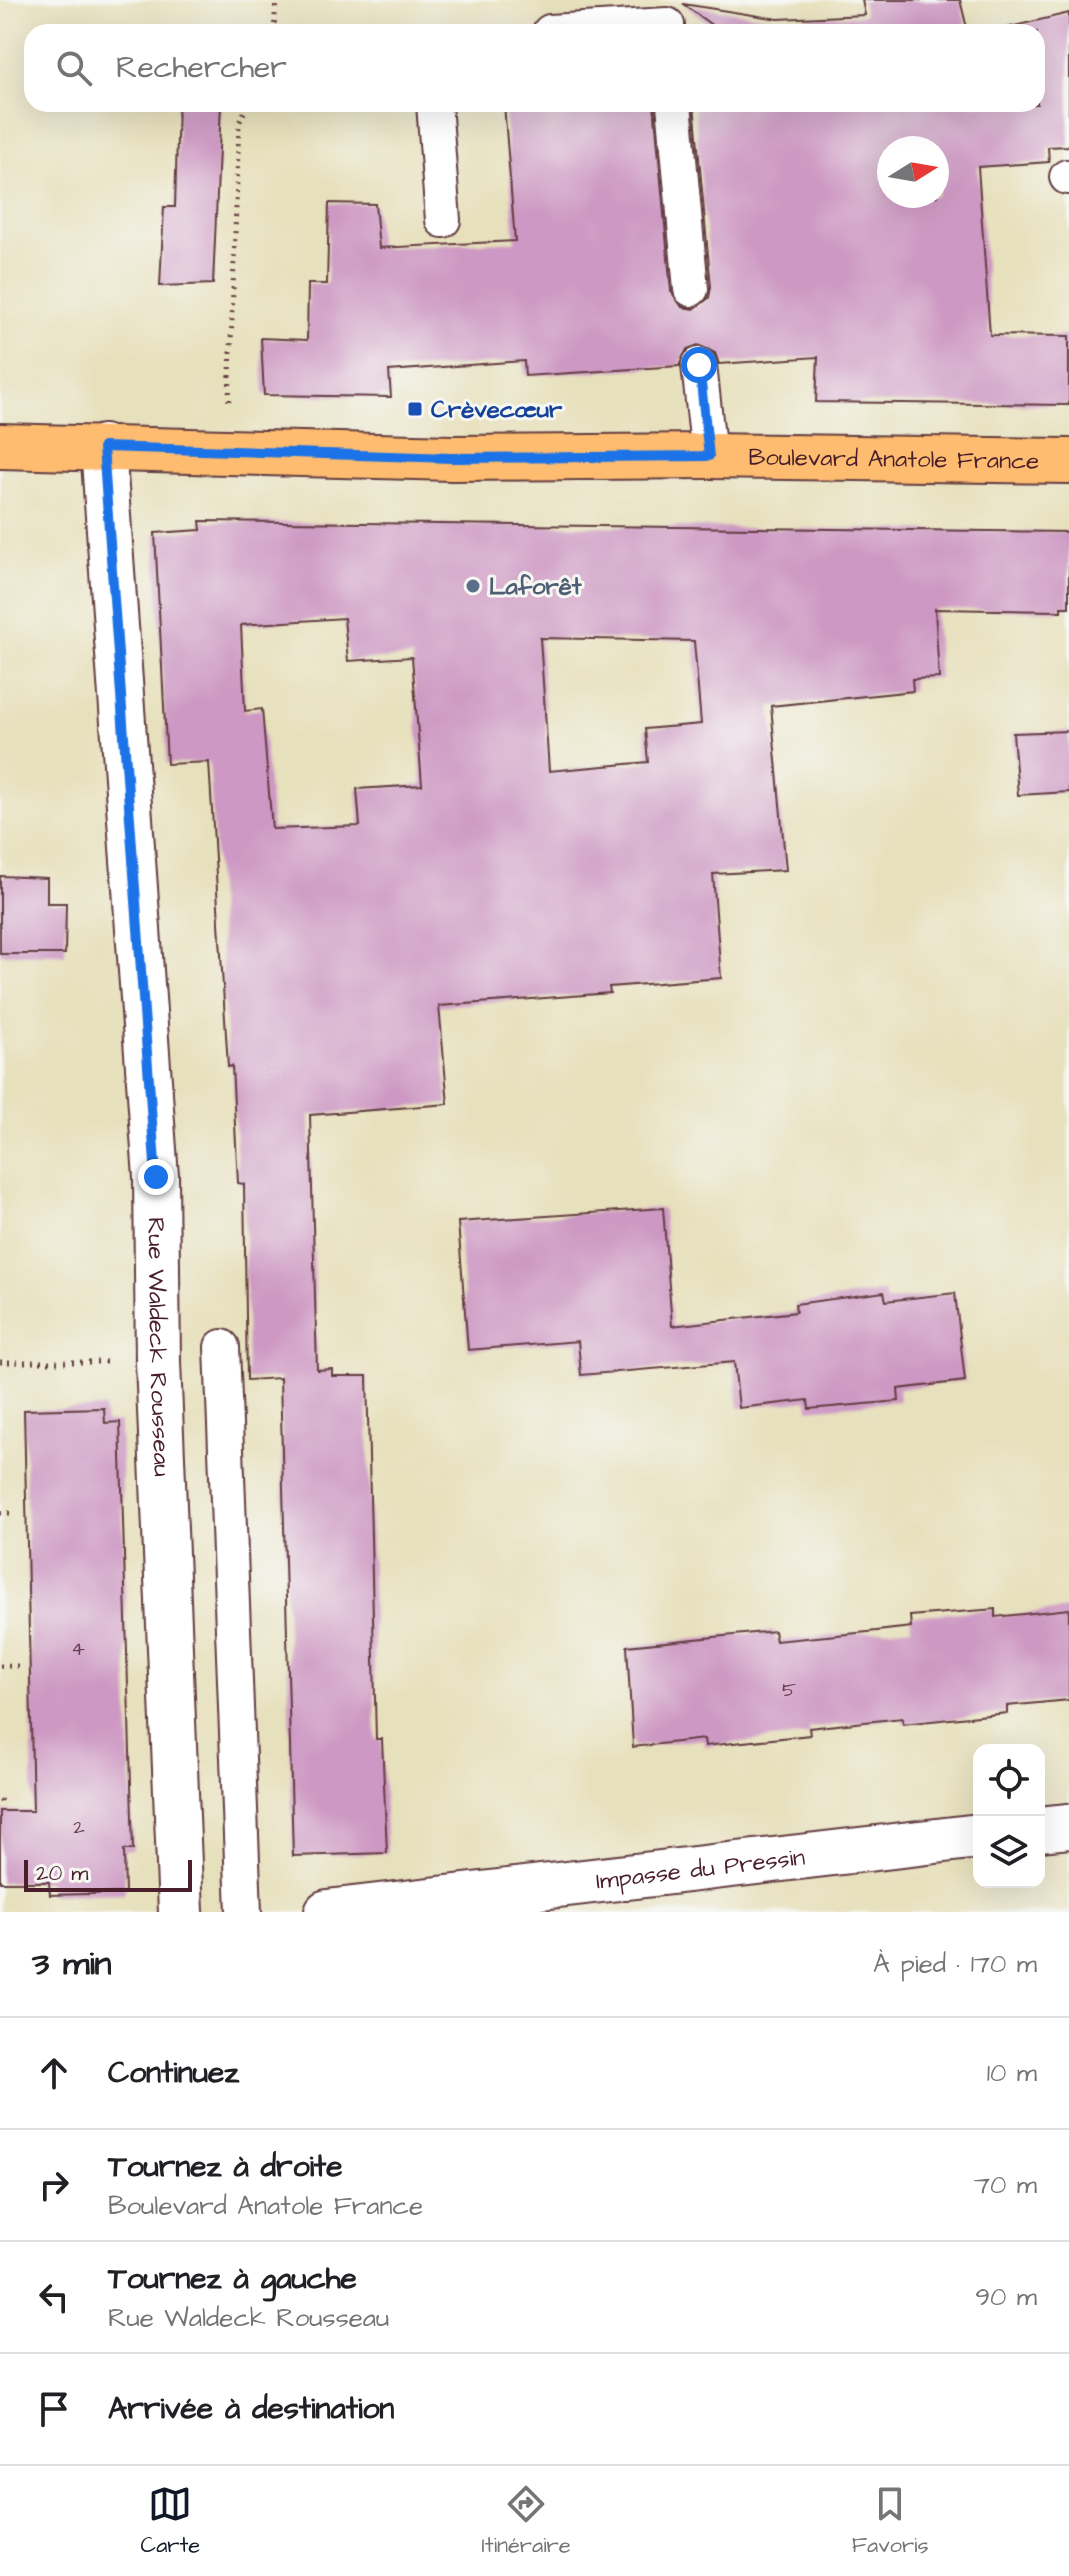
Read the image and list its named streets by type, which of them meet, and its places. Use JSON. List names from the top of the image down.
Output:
{
  "streets": {
    "main road": ["Boulevard Anatole France"],
    "street": ["Rue Waldeck Rousseau", "Impasse du Pressin"]
  },
  "crossings": [
    ["Boulevard Anatole France", "Rue Waldeck Rousseau"]
  ],
  "places": {
    "transit": ["Crèvecœur"],
    "other": ["Laforêt"]
  },
  "house_numbers": ["4", "5", "2"],
  "scale_bar": "20 m",
  "north": "right",
  "page": {
    "search": "Rechercher",
    "scale": "20 m",
    "heading": ["3 min", "À pied · 170 m"],
    "list": [
      ["Continuez", "10 m"],
      ["Tournez à droite", "Boulevard Anatole France", "70 m"],
      ["Tournez à gauche", "Rue Waldeck Rousseau", "90 m"],
      "Arrivée à destination"
    ],
    "nav": ["Carte", "Itinéraire", "Favoris"]
  }
}
